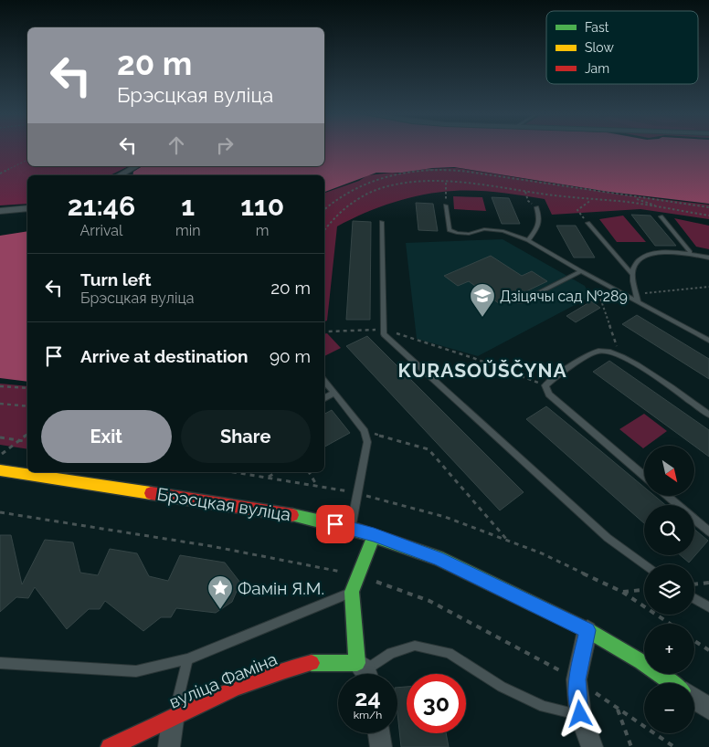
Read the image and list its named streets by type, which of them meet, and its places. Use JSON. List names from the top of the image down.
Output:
{
  "streets": {
    "street": ["Брэсцкая вуліца", "вуліца Фаміна"]
  },
  "districts": ["KURASOŬŠČYNA"],
  "places": {
    "school or university": ["Дзіцячы сад №289"],
    "place": ["Фамін Я.М."]
  },
  "legend": ["Fast", "Slow", "Jam"],
  "north": "bottom right",
  "page": {
    "turn": ["20 m", "Брэсцкая вуліца"],
    "eta": [
      "21:46",
      "Arrival",
      "1",
      "min",
      "110",
      "m"
    ],
    "list": [
      {
        "name": "Turn left",
        "note": "Брэсцкая вуліца",
        "value": "20 m"
      },
      {
        "name": "Arrive at destination",
        "value": "90 m"
      }
    ],
    "buttons": ["Exit", "Share"],
    "map_buttons": ["+", "−"],
    "speed": "24 km/h",
    "limit": "30"
  }
}
